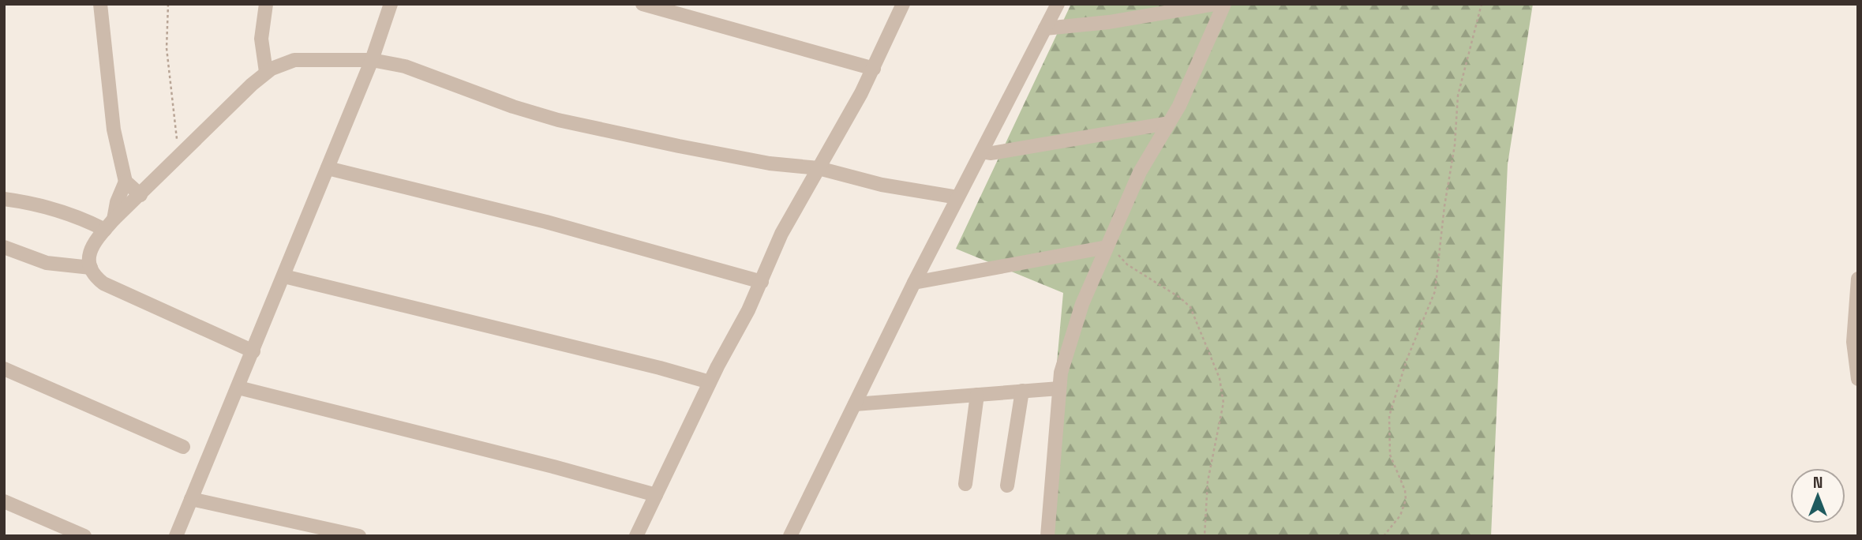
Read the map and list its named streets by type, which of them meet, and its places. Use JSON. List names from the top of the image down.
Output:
{
  "north": "top"
}
